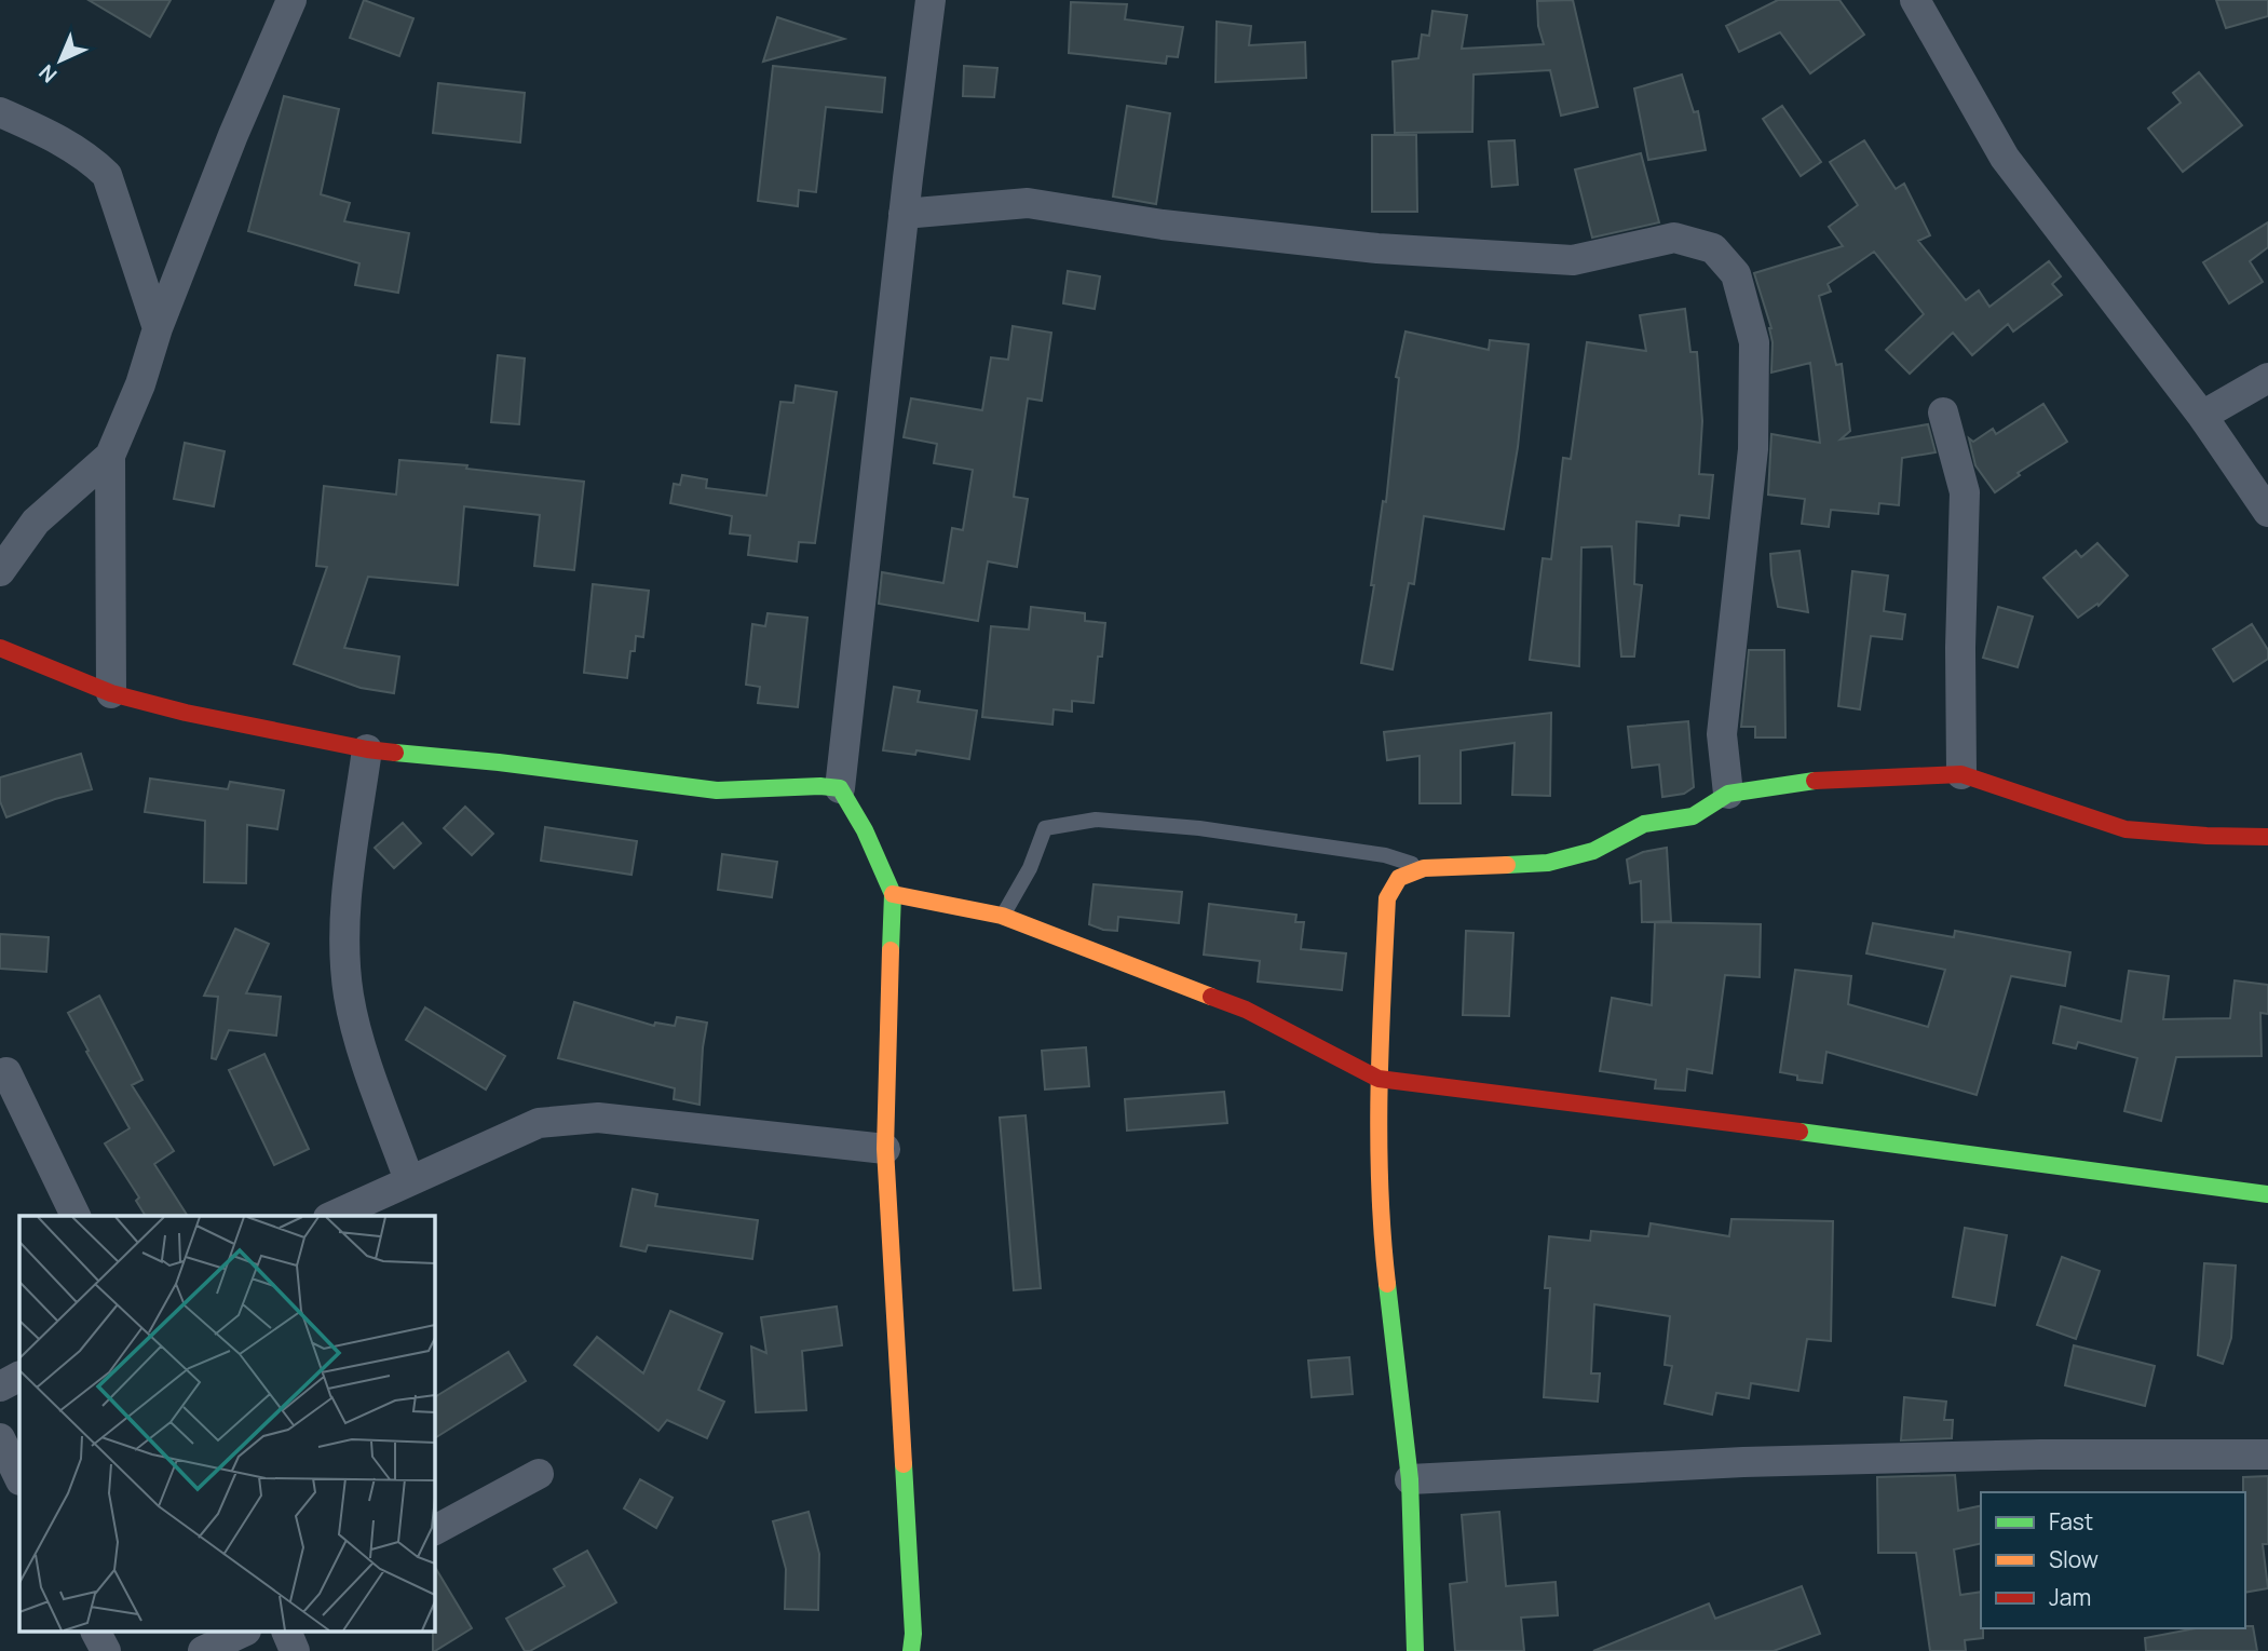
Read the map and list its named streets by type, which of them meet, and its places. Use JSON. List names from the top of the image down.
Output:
{
  "legend": ["Fast", "Slow", "Jam"],
  "north": "bottom left"
}
